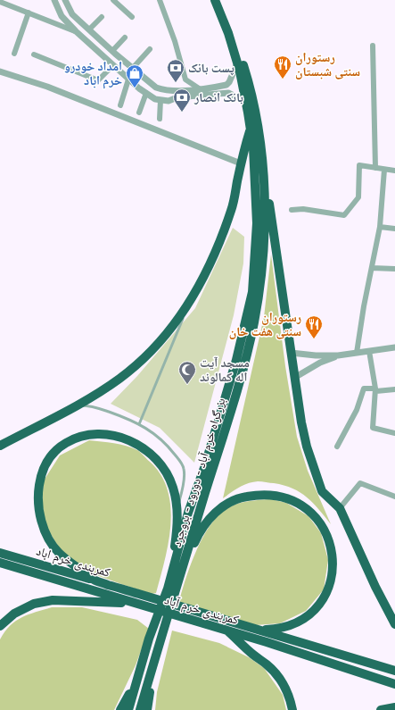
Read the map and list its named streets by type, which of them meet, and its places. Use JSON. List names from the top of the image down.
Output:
{
  "streets": {
    "highway": ["بزرگراه خرم آباد - دورود - بروجرد", "کمربندی خرم اباد", "کمربندی خرم آباد"]
  },
  "crossings": [
    ["کمربندی خرم اباد", "کمربندی خرم آباد"]
  ],
  "places": {
    "restaurant": ["رستوران سنتی شبستان", "رستوران سنتی هفت خان"],
    "bank": ["پست بانک", "بانک انصار"],
    "shop": ["امداد خودرو خرم اباد"],
    "mosque": ["مسجد آیت اله کمالوند"]
  }
}
